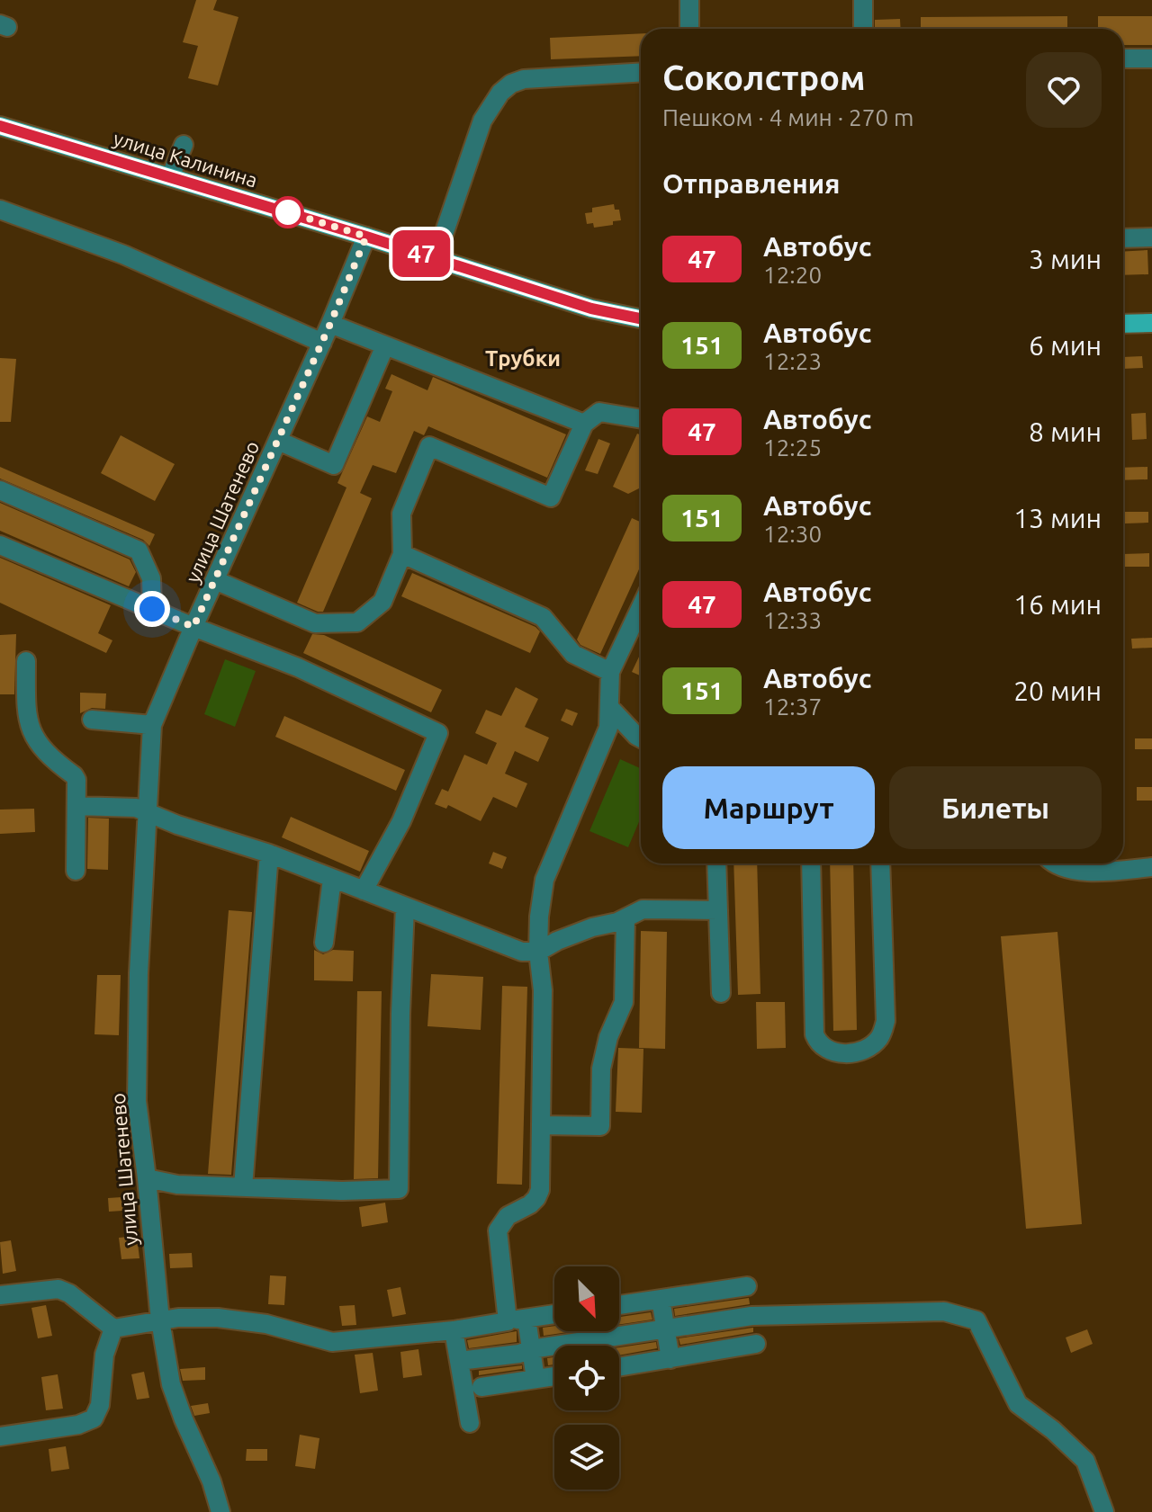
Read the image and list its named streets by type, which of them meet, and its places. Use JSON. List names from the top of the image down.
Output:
{
  "streets": {
    "main road": ["улица Калинина"],
    "street": ["улица Шатенево"]
  },
  "crossings": [
    ["улица Калинина", "улица Шатенево"]
  ],
  "districts": ["Трубки"],
  "lines": ["bus line 47"],
  "north": "bottom right",
  "page": {
    "on_map": "47",
    "heading": [
      ["Соколстром", "Пешком · 4 мин · 270 m"],
      "Отправления"
    ],
    "list": [
      {
        "mark": "47",
        "name": "Автобус",
        "note": "12:20",
        "value": "3 мин"
      },
      {
        "mark": "151",
        "name": "Автобус",
        "note": "12:23",
        "value": "6 мин"
      },
      {
        "mark": "47",
        "name": "Автобус",
        "note": "12:25",
        "value": "8 мин"
      },
      {
        "mark": "151",
        "name": "Автобус",
        "note": "12:30",
        "value": "13 мин"
      },
      {
        "mark": "47",
        "name": "Автобус",
        "note": "12:33",
        "value": "16 мин"
      },
      {
        "mark": "151",
        "name": "Автобус",
        "note": "12:37",
        "value": "20 мин"
      }
    ],
    "buttons": ["Маршрут", "Билеты"]
  }
}
